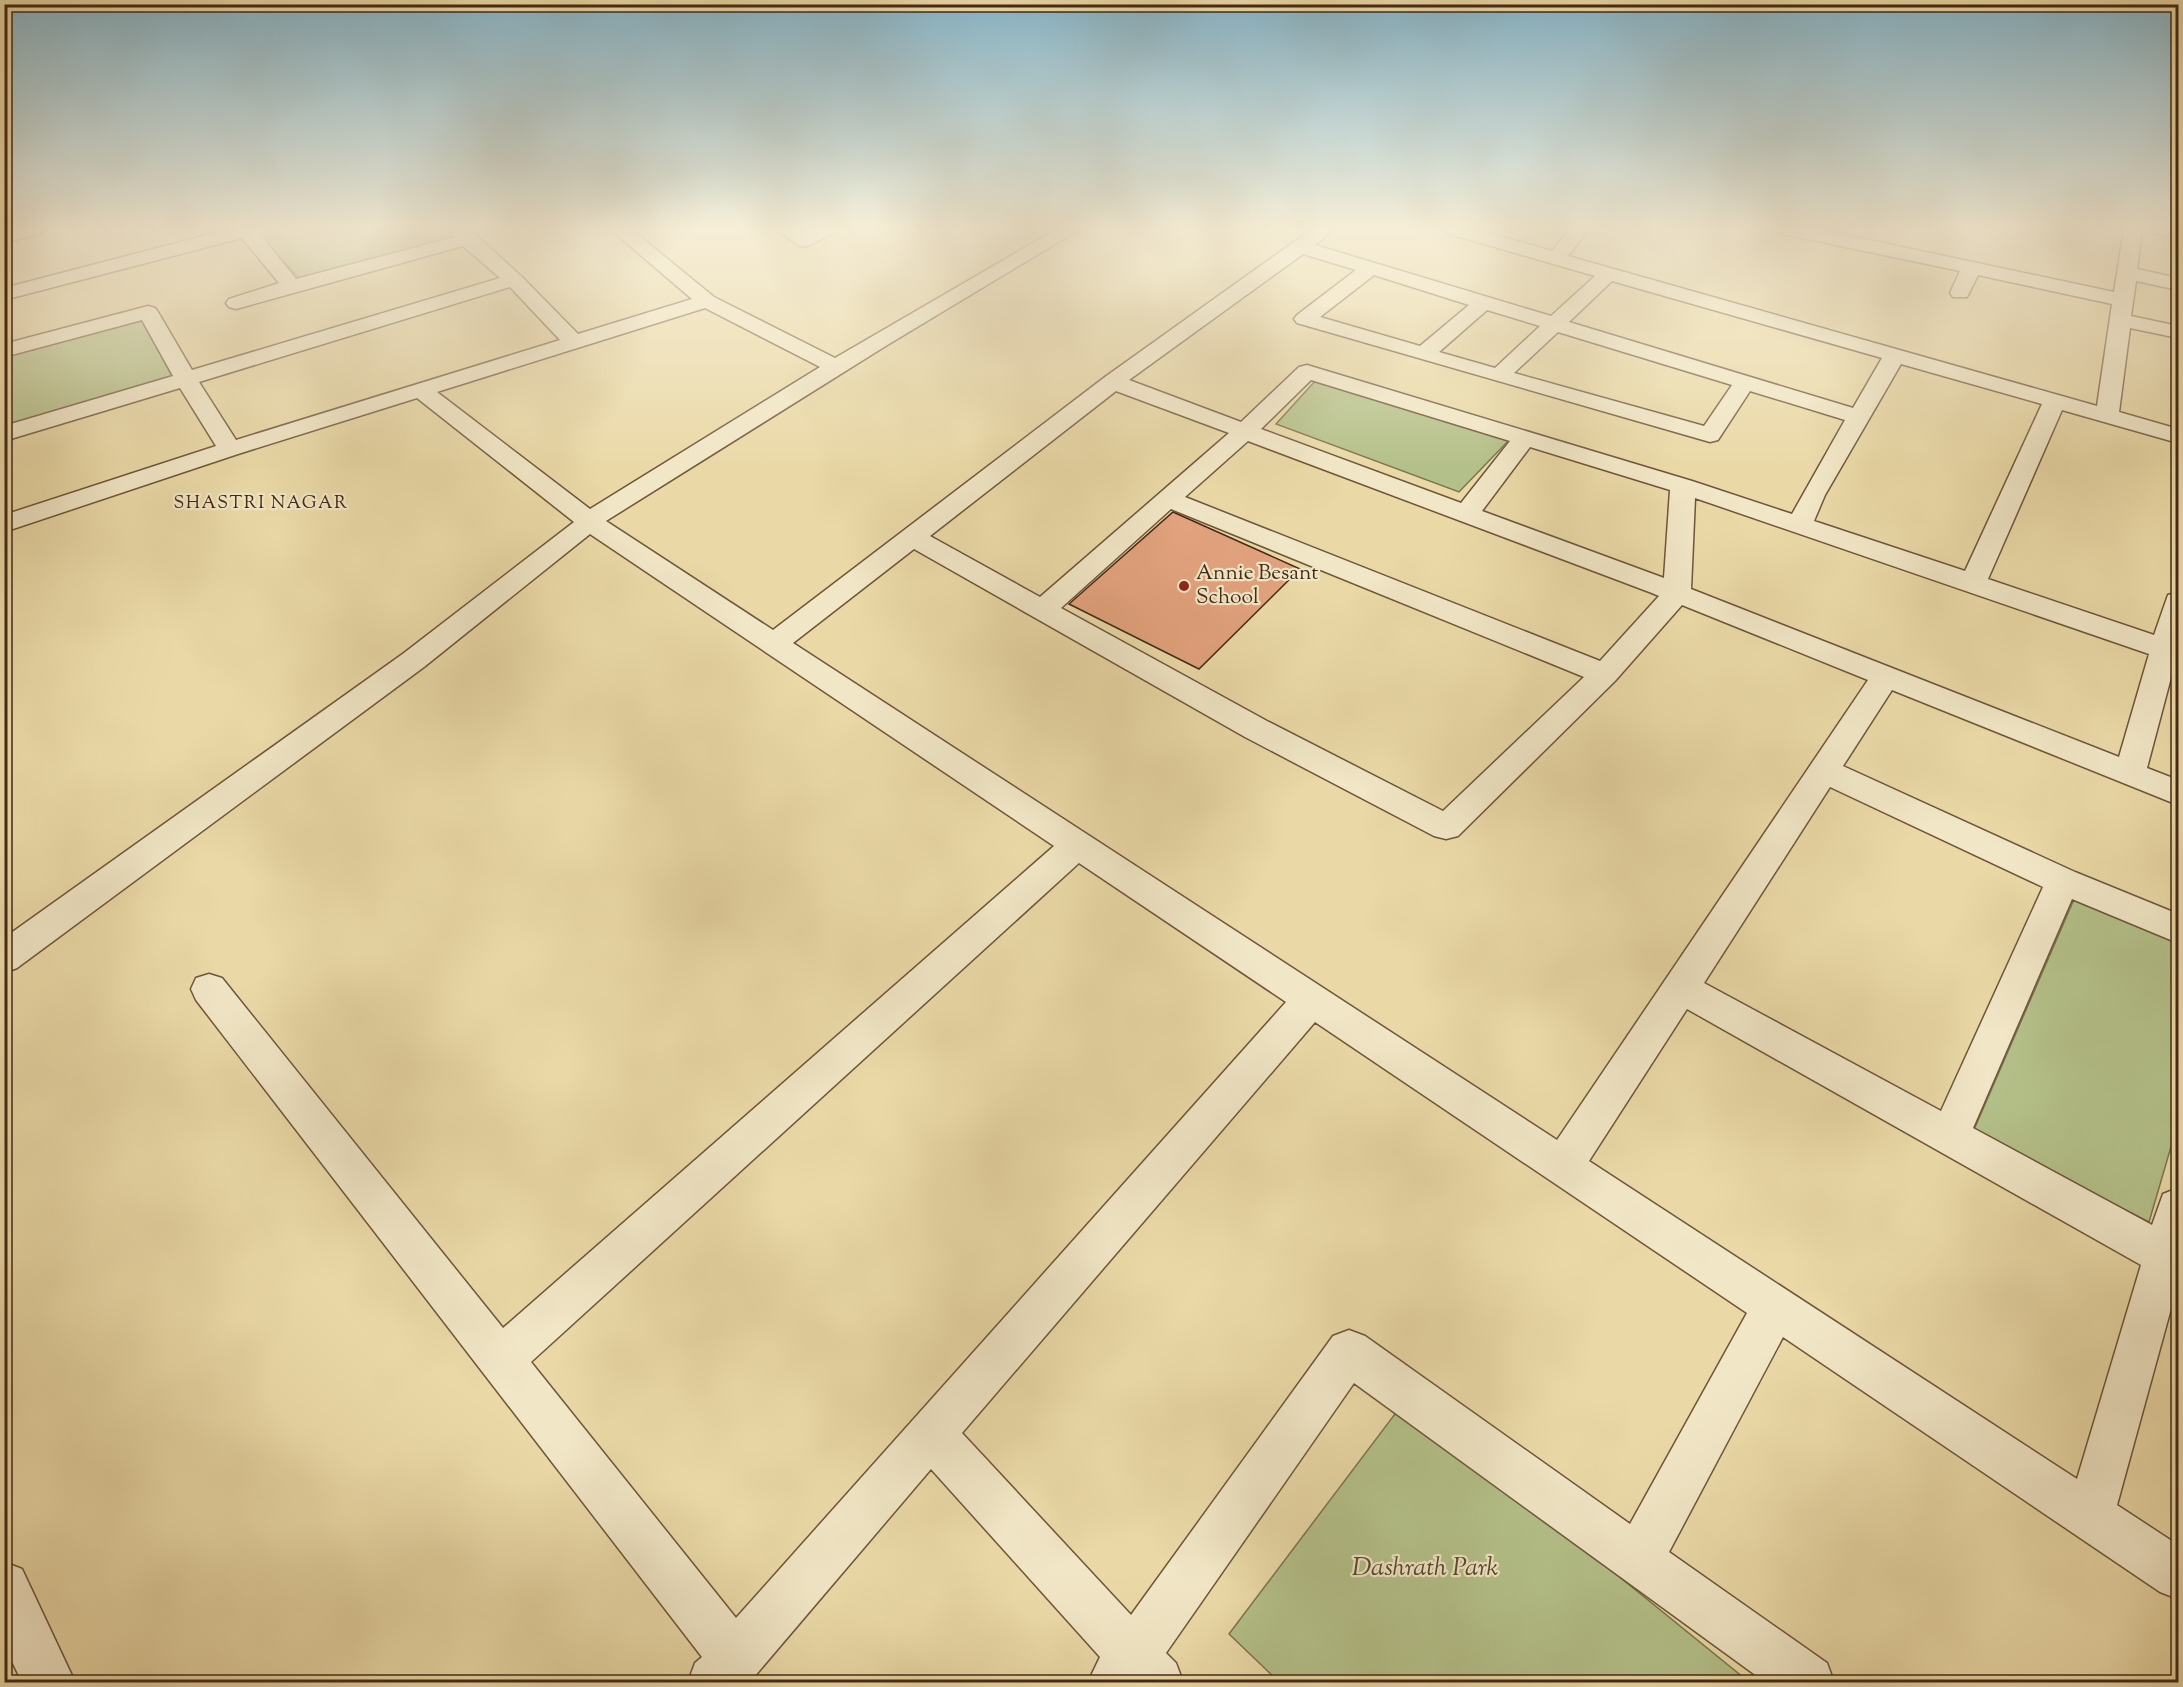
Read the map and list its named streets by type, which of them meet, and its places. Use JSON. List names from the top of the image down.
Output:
{
  "districts": ["SHASTRI NAGAR"],
  "parks": ["Dashrath Park"],
  "places": ["Annie Besant School"]
}
